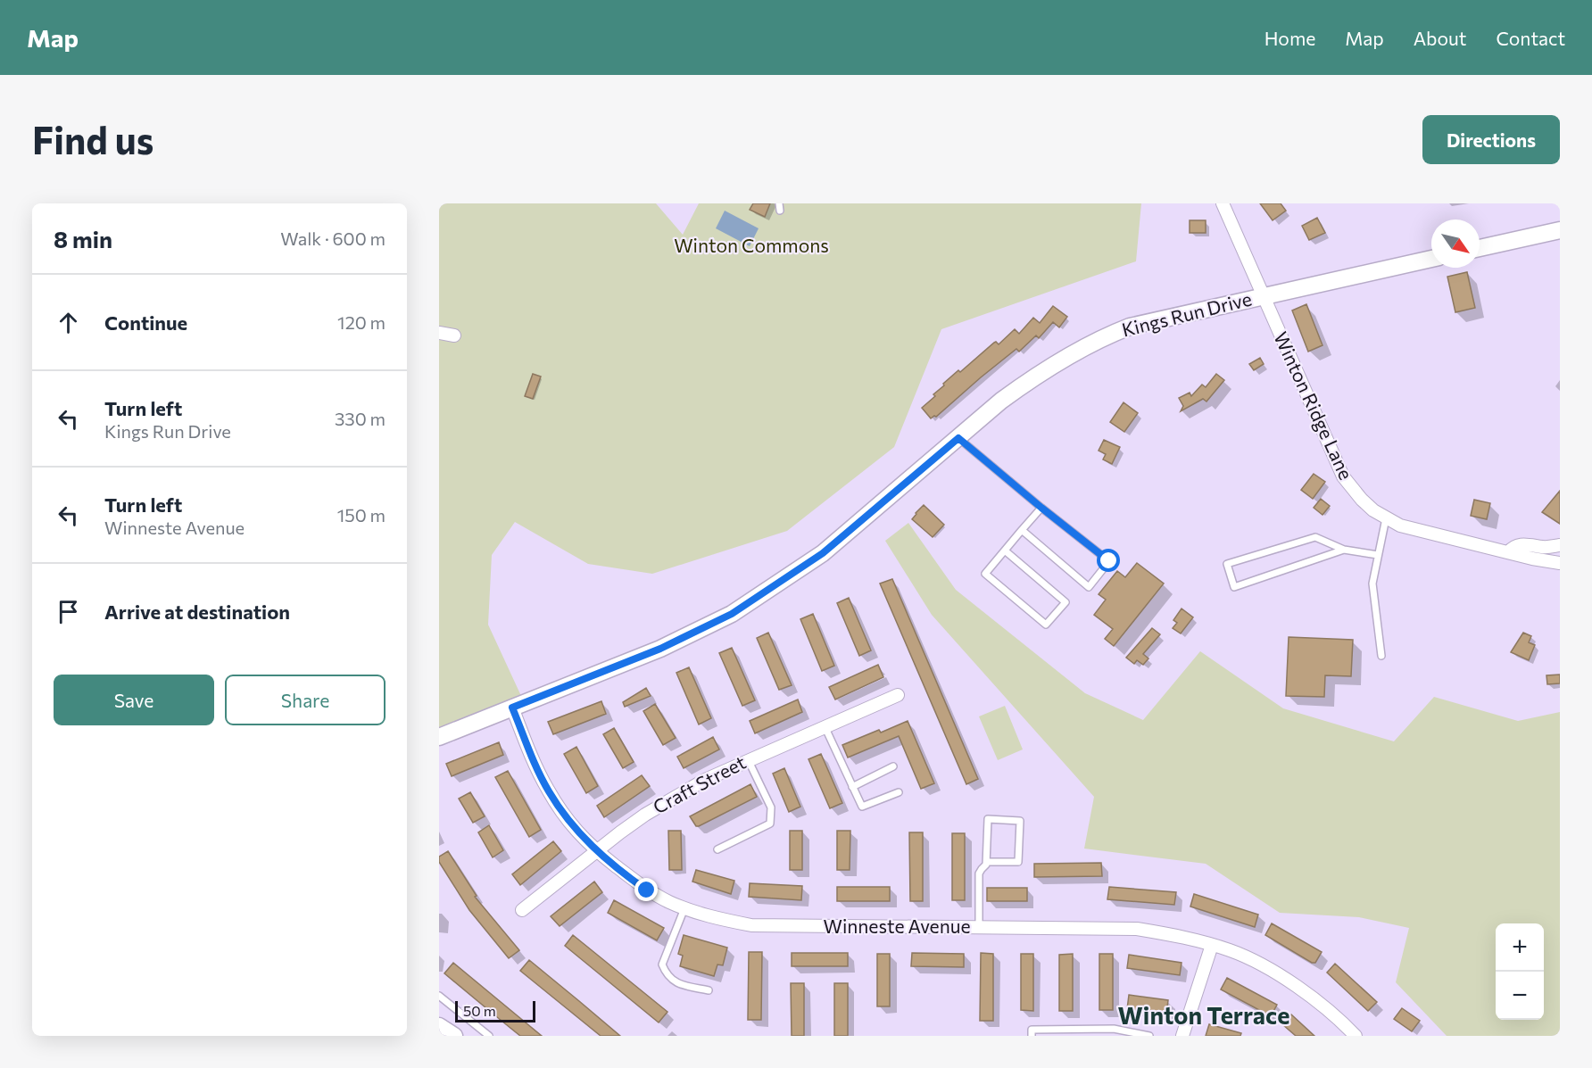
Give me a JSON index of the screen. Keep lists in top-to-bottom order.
{
  "streets": {
    "street": [
      "Kings Run Drive",
      "Winton Ridge Lane",
      "Craft Street",
      "Winneste Avenue"
    ]
  },
  "crossings": [
    ["Kings Run Drive", "Winton Ridge Lane"],
    ["Kings Run Drive", "Winneste Avenue"],
    ["Craft Street", "Winneste Avenue"]
  ],
  "districts": ["Winton Terrace"],
  "parks": ["Winton Commons"],
  "scale_bar": "50 m",
  "north": "bottom right",
  "page": {
    "header": "Map",
    "nav": [
      "Home",
      "Map",
      "About",
      "Contact"
    ],
    "buttons": [
      "Directions",
      ["Save", "Share"]
    ],
    "title": "Find us",
    "heading": ["8 min", "Walk · 600 m"],
    "list": [
      ["Continue", "120 m"],
      ["Turn left", "Kings Run Drive", "330 m"],
      ["Turn left", "Winneste Avenue", "150 m"],
      "Arrive at destination"
    ],
    "map_buttons": ["+", "−"],
    "scale": "50 m"
  }
}
